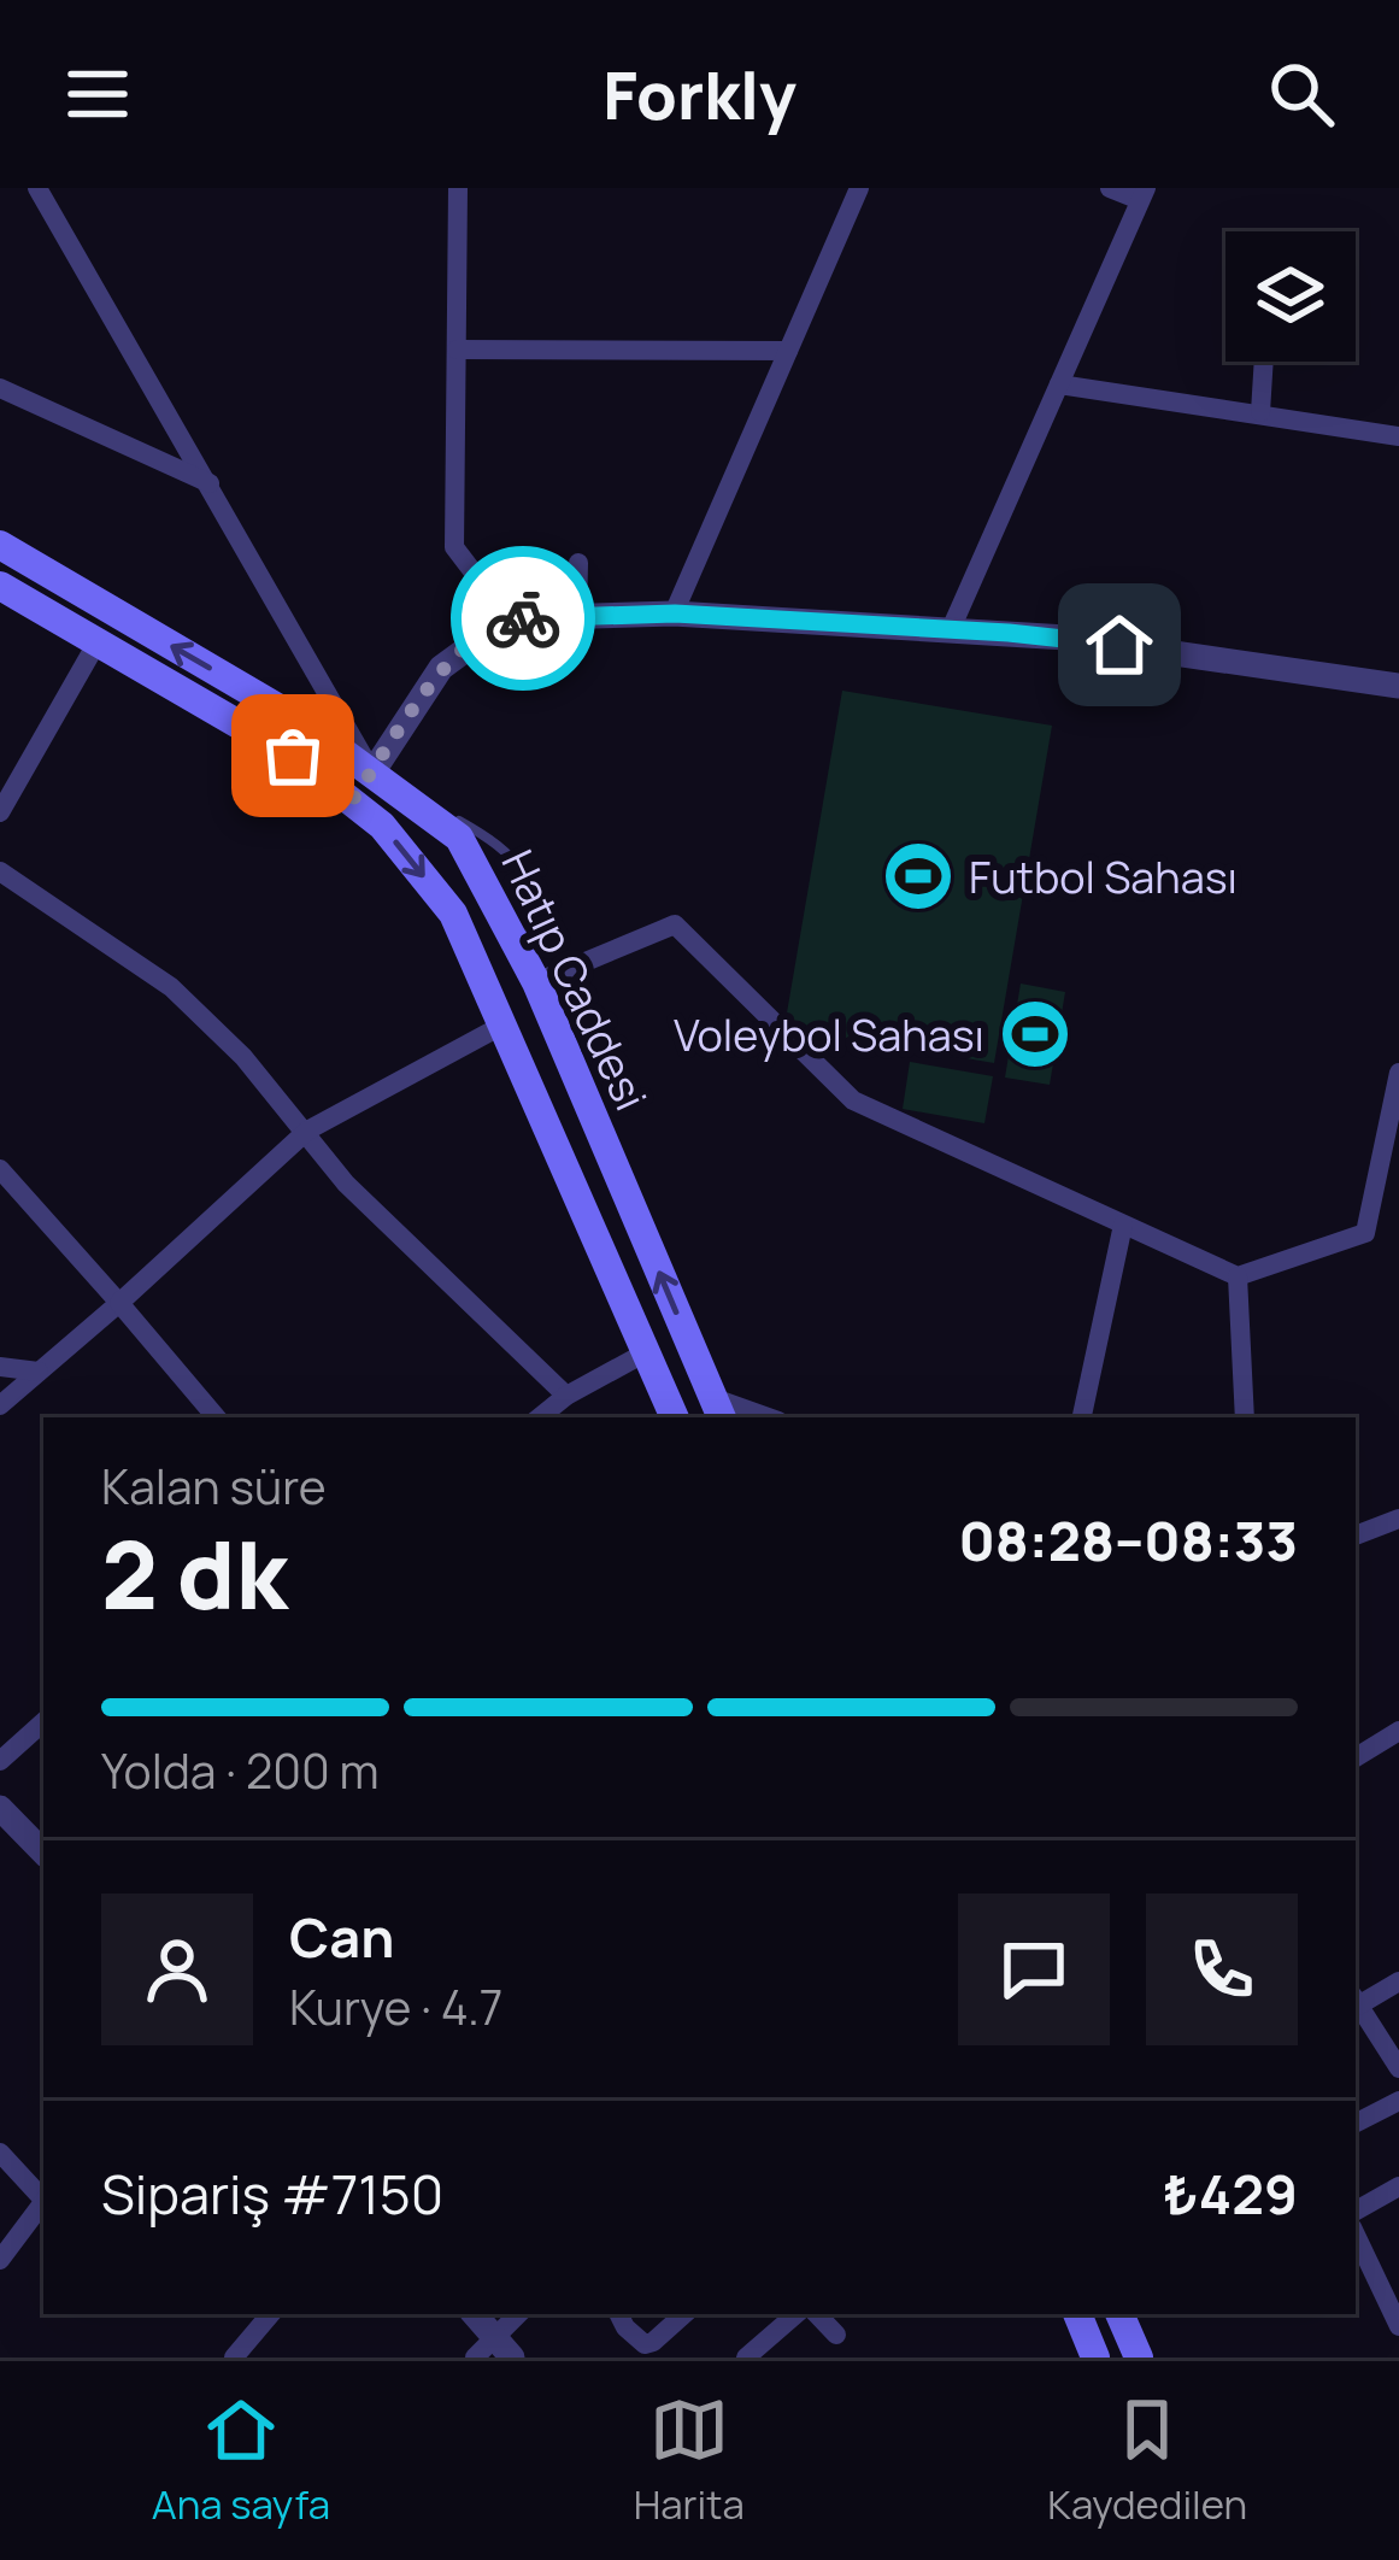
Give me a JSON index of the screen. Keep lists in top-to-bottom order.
{
  "streets": {
    "main road": ["Hatıp Caddesi"]
  },
  "places": {
    "sports": ["Futbol Sahası", "Voleybol Sahası"]
  },
  "page": {
    "header": "Forkly",
    "heading": ["2 dk", "Kalan süre", "08:28–08:33"],
    "panel": [
      "Can",
      "Kurye · 4.7",
      "Sipariş #7150",
      "₺429"
    ],
    "bar": "Yolda · 200 m",
    "tabs": ["Ana sayfa", "Harita", "Kaydedilen"]
  }
}
